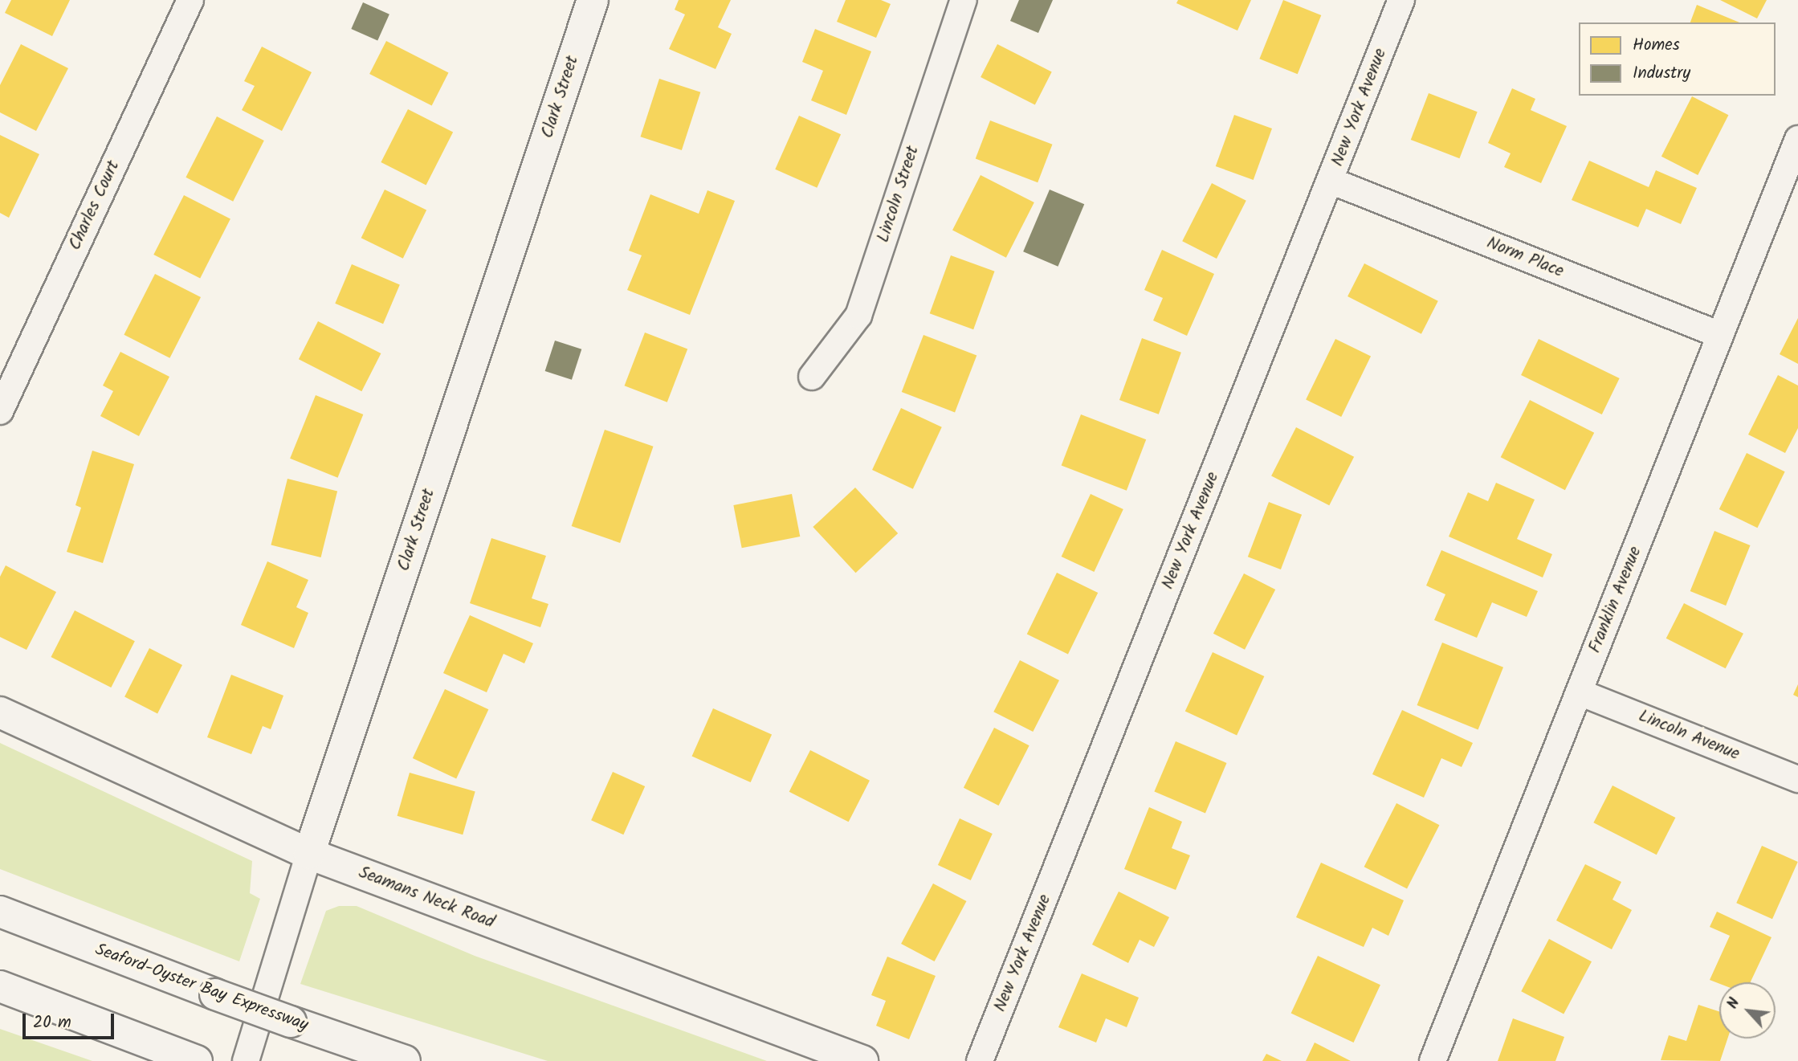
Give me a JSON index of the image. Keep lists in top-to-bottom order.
{
  "streets": {
    "main road": ["Clark Street", "Seamans Neck Road", "Seaford-Oyster Bay Expressway"],
    "street": [
      "New York Avenue",
      "Lincoln Street",
      "Charles Court",
      "Norm Place",
      "Franklin Avenue",
      "Lincoln Avenue"
    ]
  },
  "crossings": [
    ["Clark Street", "Seamans Neck Road"],
    ["New York Avenue", "Norm Place"],
    ["Norm Place", "Franklin Avenue"],
    ["Franklin Avenue", "Lincoln Avenue"]
  ],
  "legend": ["Homes", "Industry"],
  "scale_bar": "20 m",
  "north": "top left"
}
